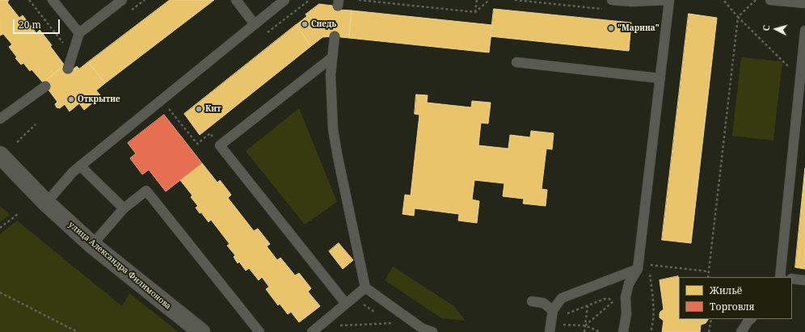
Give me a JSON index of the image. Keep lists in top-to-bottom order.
{
  "streets": {
    "main road": ["улица Александра Филимонова"]
  },
  "places": [
    "Снедь",
    "\"Марина\"",
    "Открытие",
    "Кит"
  ],
  "legend": ["Жильё", "Торговля"],
  "scale_bar": "20 m",
  "north": "left"
}
